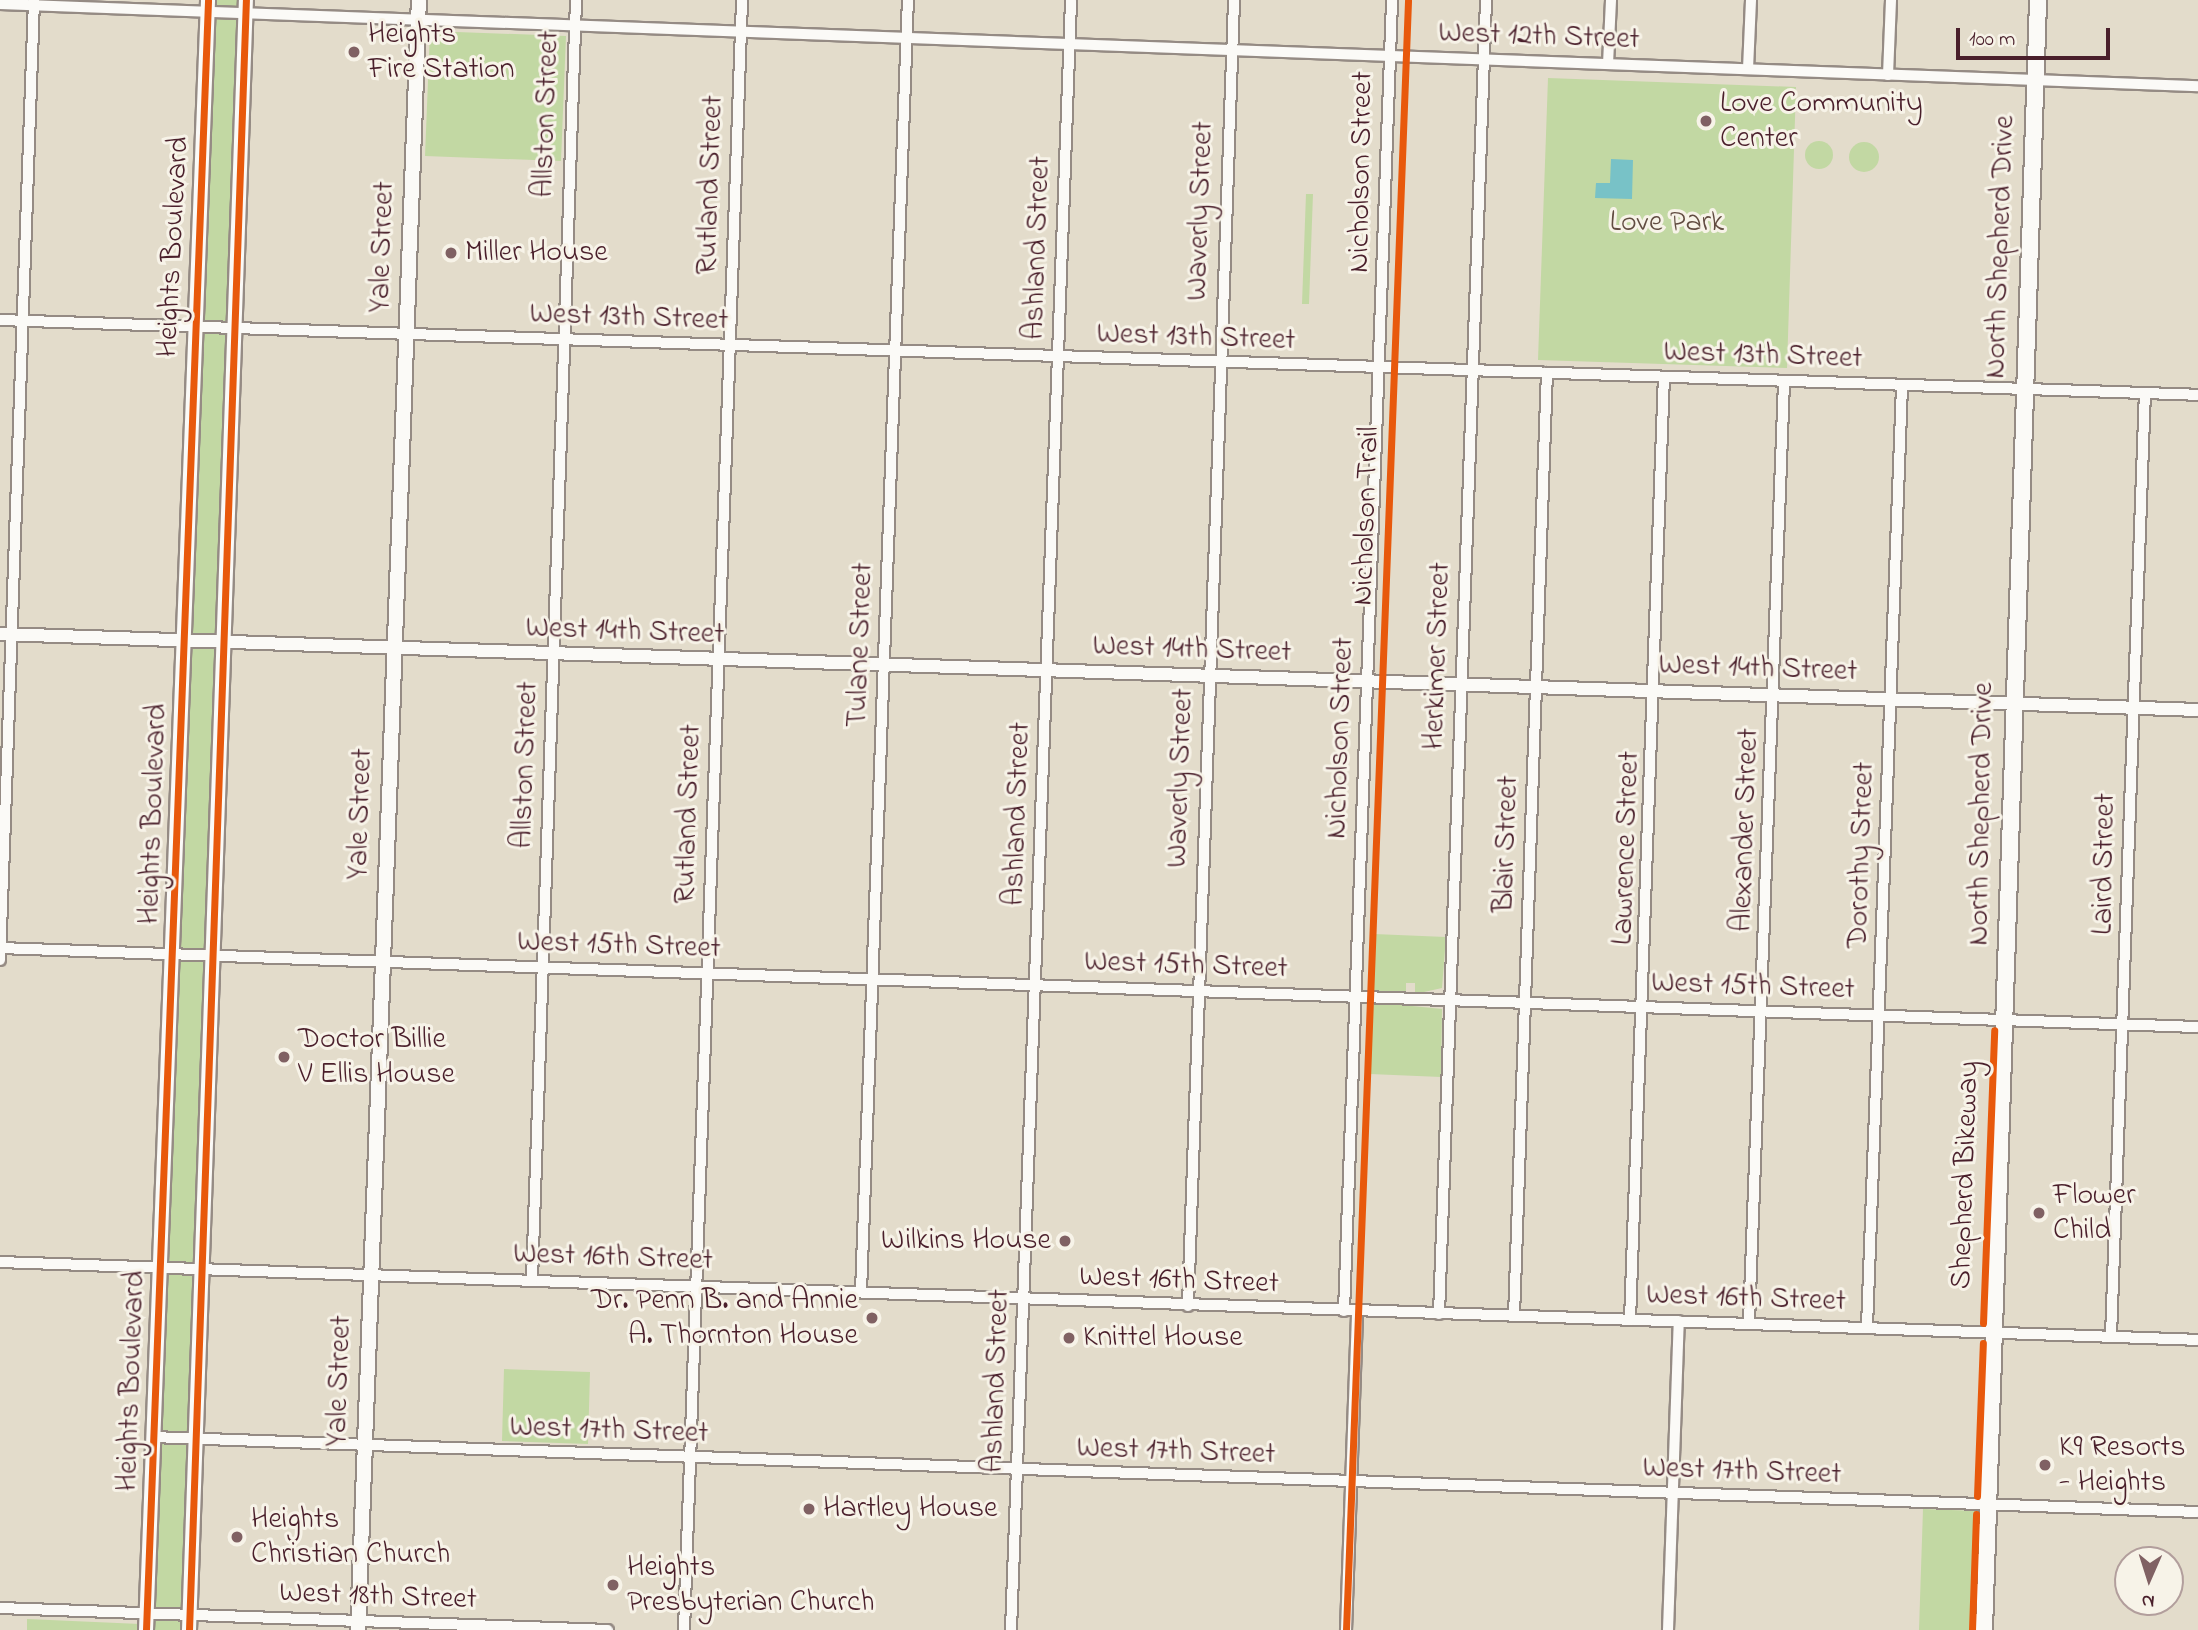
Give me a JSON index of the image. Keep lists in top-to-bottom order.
{
  "streets": {
    "main road": ["Heights Boulevard", "Yale Street", "North Shepherd Drive"],
    "street": [
      "West 12th Street",
      "Allston Street",
      "Nicholson Street",
      "Rutland Street",
      "Waverly Street",
      "Ashland Street",
      "West 13th Street",
      "West 14th Street",
      "Tulane Street",
      "Herkimer Street",
      "Alexander Street",
      "Blair Street",
      "Lawrence Street",
      "Dorothy Street",
      "Laird Street",
      "West 15th Street",
      "West 16th Street",
      "West 17th Street",
      "West 18th Street"
    ],
    "cycle path": ["Nicholson Trail", "Shepherd Bikeway"]
  },
  "crossings": [
    ["West 12th Street", "Allston Street"],
    ["West 12th Street", "Nicholson Street"],
    ["West 12th Street", "Rutland Street"],
    ["West 12th Street", "Waverly Street"],
    ["West 12th Street", "Heights Boulevard"],
    ["West 12th Street", "Yale Street"],
    ["West 12th Street", "North Shepherd Drive"],
    ["West 12th Street", "Ashland Street"],
    ["West 12th Street", "Tulane Street"],
    ["West 12th Street", "Herkimer Street"],
    ["Allston Street", "West 13th Street"],
    ["Allston Street", "West 14th Street"],
    ["Allston Street", "West 15th Street"],
    ["Allston Street", "West 16th Street"],
    ["Nicholson Street", "West 13th Street"],
    ["Nicholson Street", "West 14th Street"],
    ["Nicholson Street", "West 15th Street"],
    ["Nicholson Street", "West 16th Street"],
    ["Rutland Street", "West 13th Street"],
    ["Rutland Street", "West 14th Street"],
    ["Rutland Street", "West 15th Street"],
    ["Rutland Street", "West 16th Street"],
    ["Rutland Street", "West 17th Street"],
    ["Waverly Street", "West 13th Street"],
    ["Waverly Street", "West 14th Street"],
    ["Waverly Street", "West 15th Street"],
    ["Waverly Street", "West 16th Street"],
    ["Heights Boulevard", "West 13th Street"],
    ["Heights Boulevard", "West 14th Street"],
    ["Heights Boulevard", "West 15th Street"],
    ["Heights Boulevard", "West 16th Street"],
    ["Heights Boulevard", "West 17th Street"],
    ["Heights Boulevard", "West 18th Street"],
    ["Yale Street", "West 13th Street"],
    ["Yale Street", "West 14th Street"],
    ["Yale Street", "West 15th Street"],
    ["Yale Street", "West 16th Street"],
    ["Yale Street", "West 17th Street"],
    ["Yale Street", "West 18th Street"],
    ["North Shepherd Drive", "West 13th Street"],
    ["North Shepherd Drive", "West 14th Street"],
    ["North Shepherd Drive", "West 15th Street"],
    ["North Shepherd Drive", "West 16th Street"],
    ["North Shepherd Drive", "West 17th Street"],
    ["Ashland Street", "West 13th Street"],
    ["Ashland Street", "West 14th Street"],
    ["Ashland Street", "West 15th Street"],
    ["Ashland Street", "West 16th Street"],
    ["Ashland Street", "West 17th Street"],
    ["West 13th Street", "Tulane Street"],
    ["West 13th Street", "Herkimer Street"],
    ["West 13th Street", "Alexander Street"],
    ["West 13th Street", "Blair Street"],
    ["West 13th Street", "Lawrence Street"],
    ["West 13th Street", "Dorothy Street"],
    ["West 13th Street", "Laird Street"],
    ["West 14th Street", "Tulane Street"],
    ["West 14th Street", "Herkimer Street"],
    ["West 14th Street", "Alexander Street"],
    ["West 14th Street", "Blair Street"],
    ["West 14th Street", "Lawrence Street"],
    ["West 14th Street", "Dorothy Street"],
    ["West 14th Street", "Laird Street"],
    ["Tulane Street", "West 15th Street"],
    ["Tulane Street", "West 16th Street"],
    ["Herkimer Street", "West 15th Street"],
    ["Herkimer Street", "West 16th Street"],
    ["Alexander Street", "West 15th Street"],
    ["Alexander Street", "West 16th Street"],
    ["Blair Street", "West 15th Street"],
    ["Blair Street", "West 16th Street"],
    ["Lawrence Street", "West 15th Street"],
    ["Lawrence Street", "West 16th Street"],
    ["Dorothy Street", "West 15th Street"],
    ["Dorothy Street", "West 16th Street"],
    ["Laird Street", "West 15th Street"],
    ["Laird Street", "West 16th Street"]
  ],
  "parks": ["Love Park"],
  "places": [
    "Heights Fire Station",
    "Love Community Center",
    "Miller House",
    "Doctor Billie V Ellis House",
    "Flower Child",
    "Wilkins House",
    "Dr. Penn B. and Annie A. Thornton House",
    "Knittel House",
    "K9 Resorts - Heights",
    "Hartley House",
    "Heights Christian Church",
    "Heights Presbyterian Church"
  ],
  "scale_bar": "100 m",
  "north": "bottom"
}
